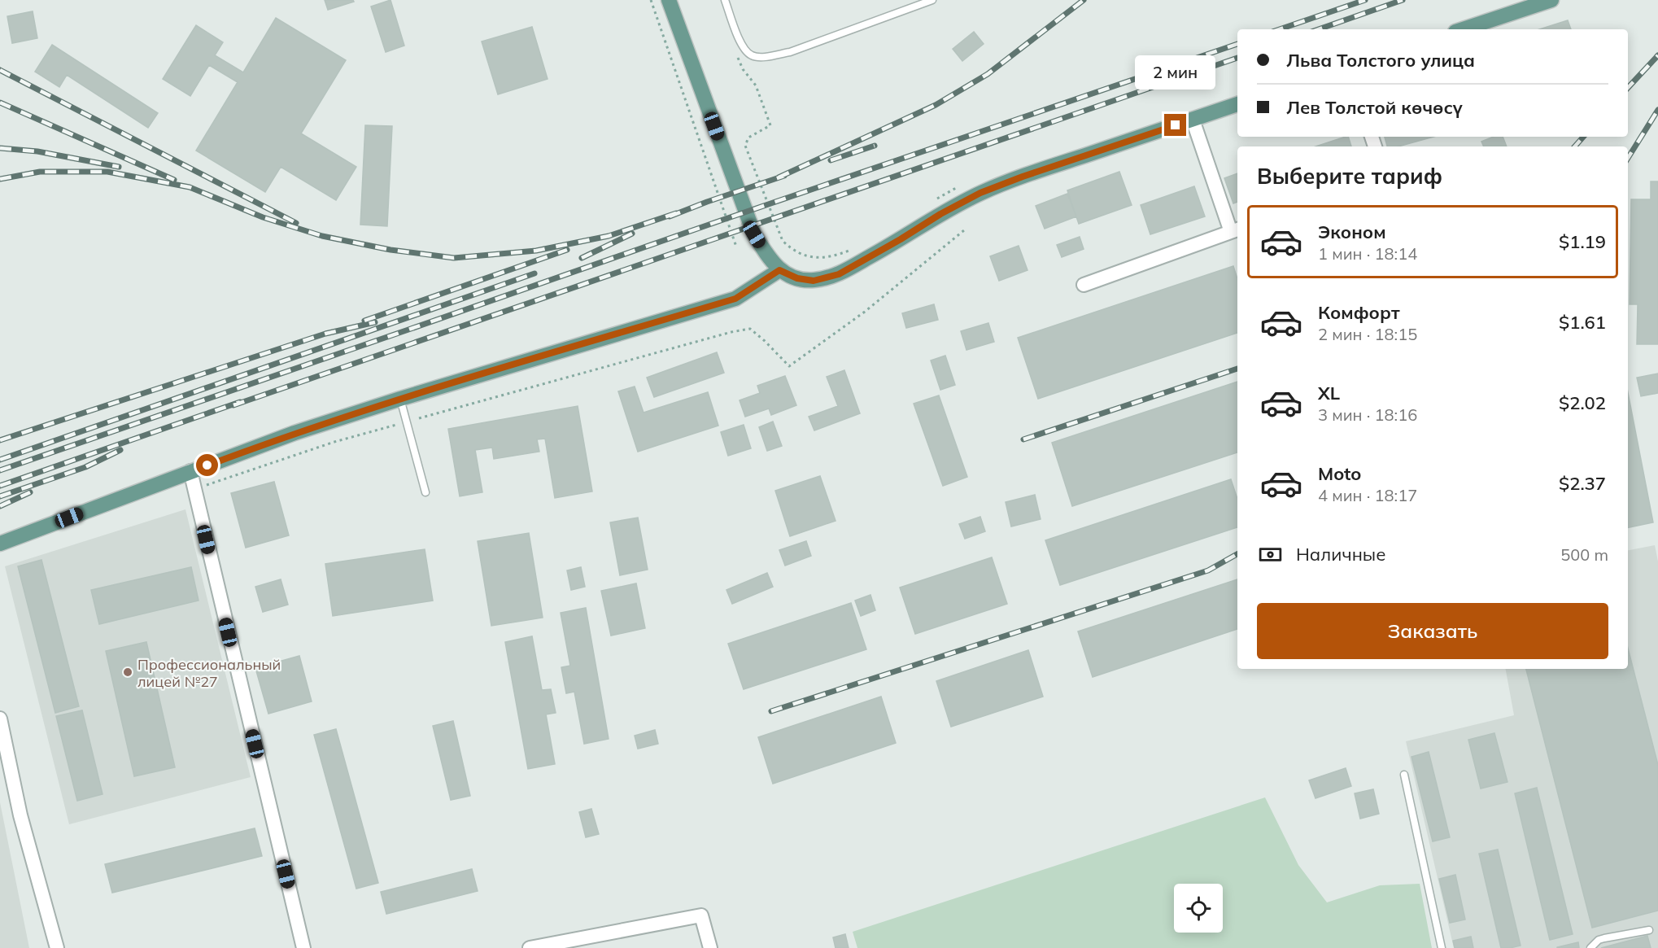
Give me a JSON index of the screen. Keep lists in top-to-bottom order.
{
  "places": ["Профессиональный лицей №27"],
  "page": {
    "banner": ["Льва Толстого улица", "Лев Толстой көчөсү"],
    "bubble": "2 мин",
    "heading": "Выберите тариф",
    "list": [
      {
        "name": "Эконом",
        "note": "1 мин · 18:14",
        "value": "$1.19"
      },
      {
        "name": "Комфорт",
        "note": "2 мин · 18:15",
        "value": "$1.61"
      },
      {
        "name": "XL",
        "note": "3 мин · 18:16",
        "value": "$2.02"
      },
      {
        "name": "Moto",
        "note": "4 мин · 18:17",
        "value": "$2.37"
      }
    ],
    "pay": ["Наличные", "500 m"],
    "buttons": "Заказать"
  }
}
